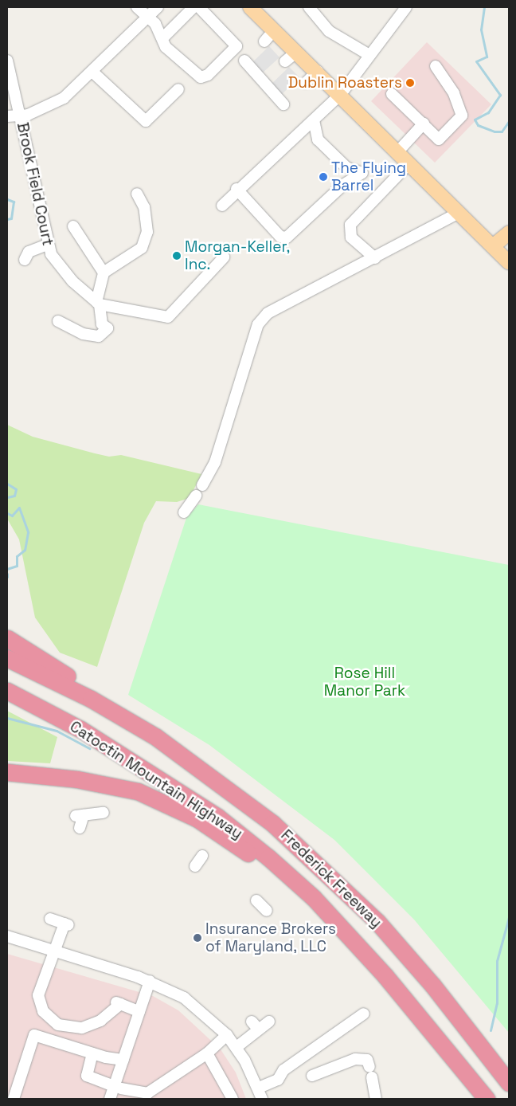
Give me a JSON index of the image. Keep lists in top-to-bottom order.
{
  "streets": {
    "highway": ["Catoctin Mountain Highway", "Frederick Freeway"],
    "street": ["Brook Field Court"]
  },
  "crossings": [
    ["Catoctin Mountain Highway", "Frederick Freeway"]
  ],
  "parks": ["Rose Hill Manor Park"],
  "places": [
    "Dublin Roasters",
    "The Flying Barrel",
    "Morgan-Keller, Inc.",
    "Insurance Brokers of Maryland, LLC"
  ]
}
